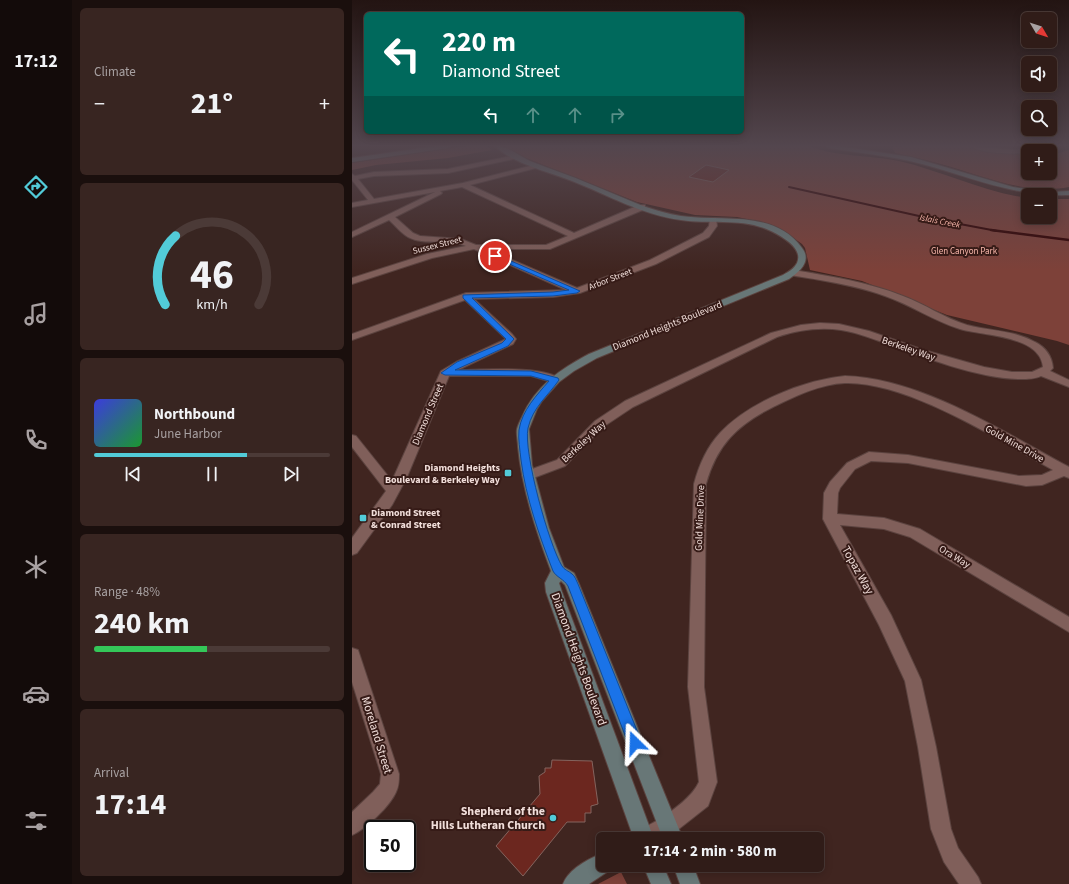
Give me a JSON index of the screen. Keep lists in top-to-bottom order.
{
  "streets": {
    "main road": ["Diamond Heights Boulevard"],
    "street": [
      "Sussex Street",
      "Arbor Street",
      "Berkeley Way",
      "Diamond Street",
      "Gold Mine Drive",
      "Ora Way",
      "Topaz Way",
      "Moreland Street"
    ]
  },
  "crossings": [
    ["Diamond Heights Boulevard", "Berkeley Way"],
    ["Diamond Heights Boulevard", "Diamond Street"],
    ["Diamond Heights Boulevard", "Gold Mine Drive"],
    ["Ora Way", "Topaz Way"]
  ],
  "water": ["Islais Creek"],
  "parks": ["Glen Canyon Park"],
  "places": {
    "transit": ["Diamond Heights Boulevard & Berkeley Way", "Diamond Street & Conrad Street"],
    "other": ["Shepherd of the Hills Lutheran Church"]
  },
  "north": "bottom right",
  "page": {
    "tabs": "17:12",
    "tile": [
      "Climate",
      ["Range · 48%", "240 km"],
      ["Arrival", "17:14"]
    ],
    "map_buttons": ["+", "−"],
    "turn": ["220 m", "Diamond Street"],
    "heat": ["−", "21°", "+"],
    "song": ["Northbound", "June Harbor"],
    "limit": "50",
    "trip": "17:14 · 2 min · 580 m",
    "gauge": ["46", "km/h"]
  }
}
